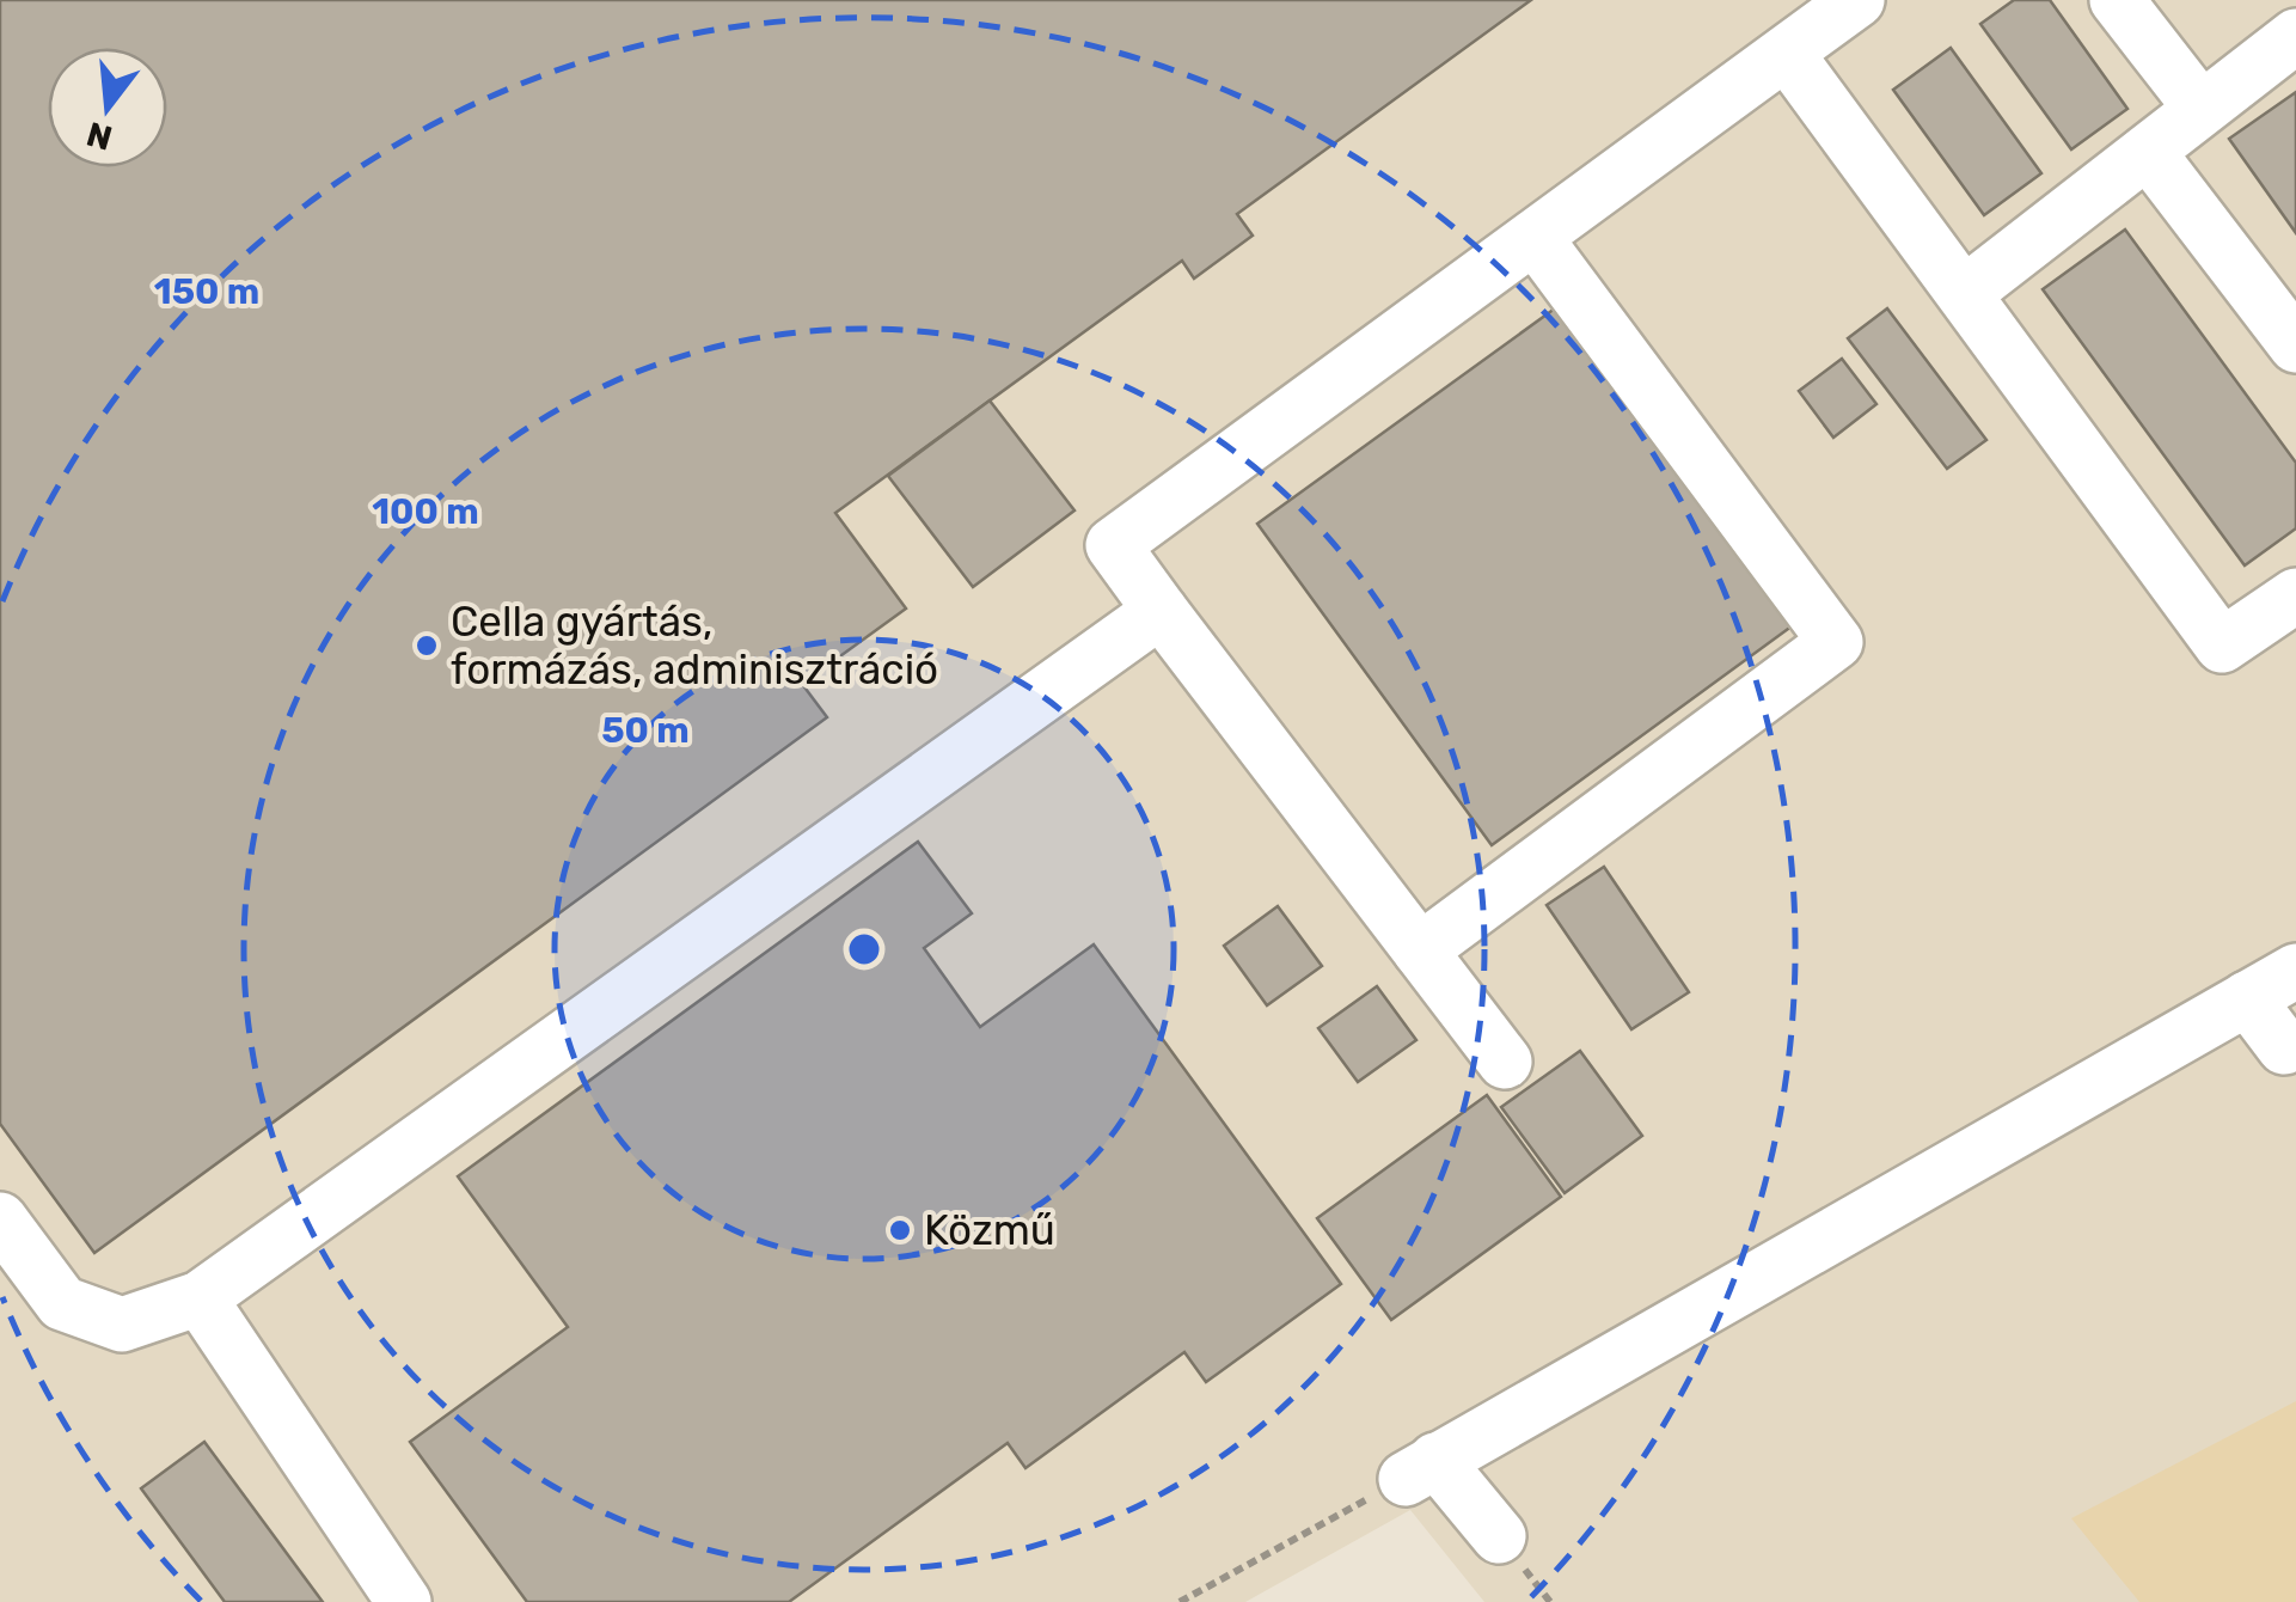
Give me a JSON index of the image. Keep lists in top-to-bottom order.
{
  "places": ["Cella gyártás, formázás, adminisztráció", "Közmű"],
  "north": "bottom",
  "rings": ["150 m", "100 m", "50 m"]
}
